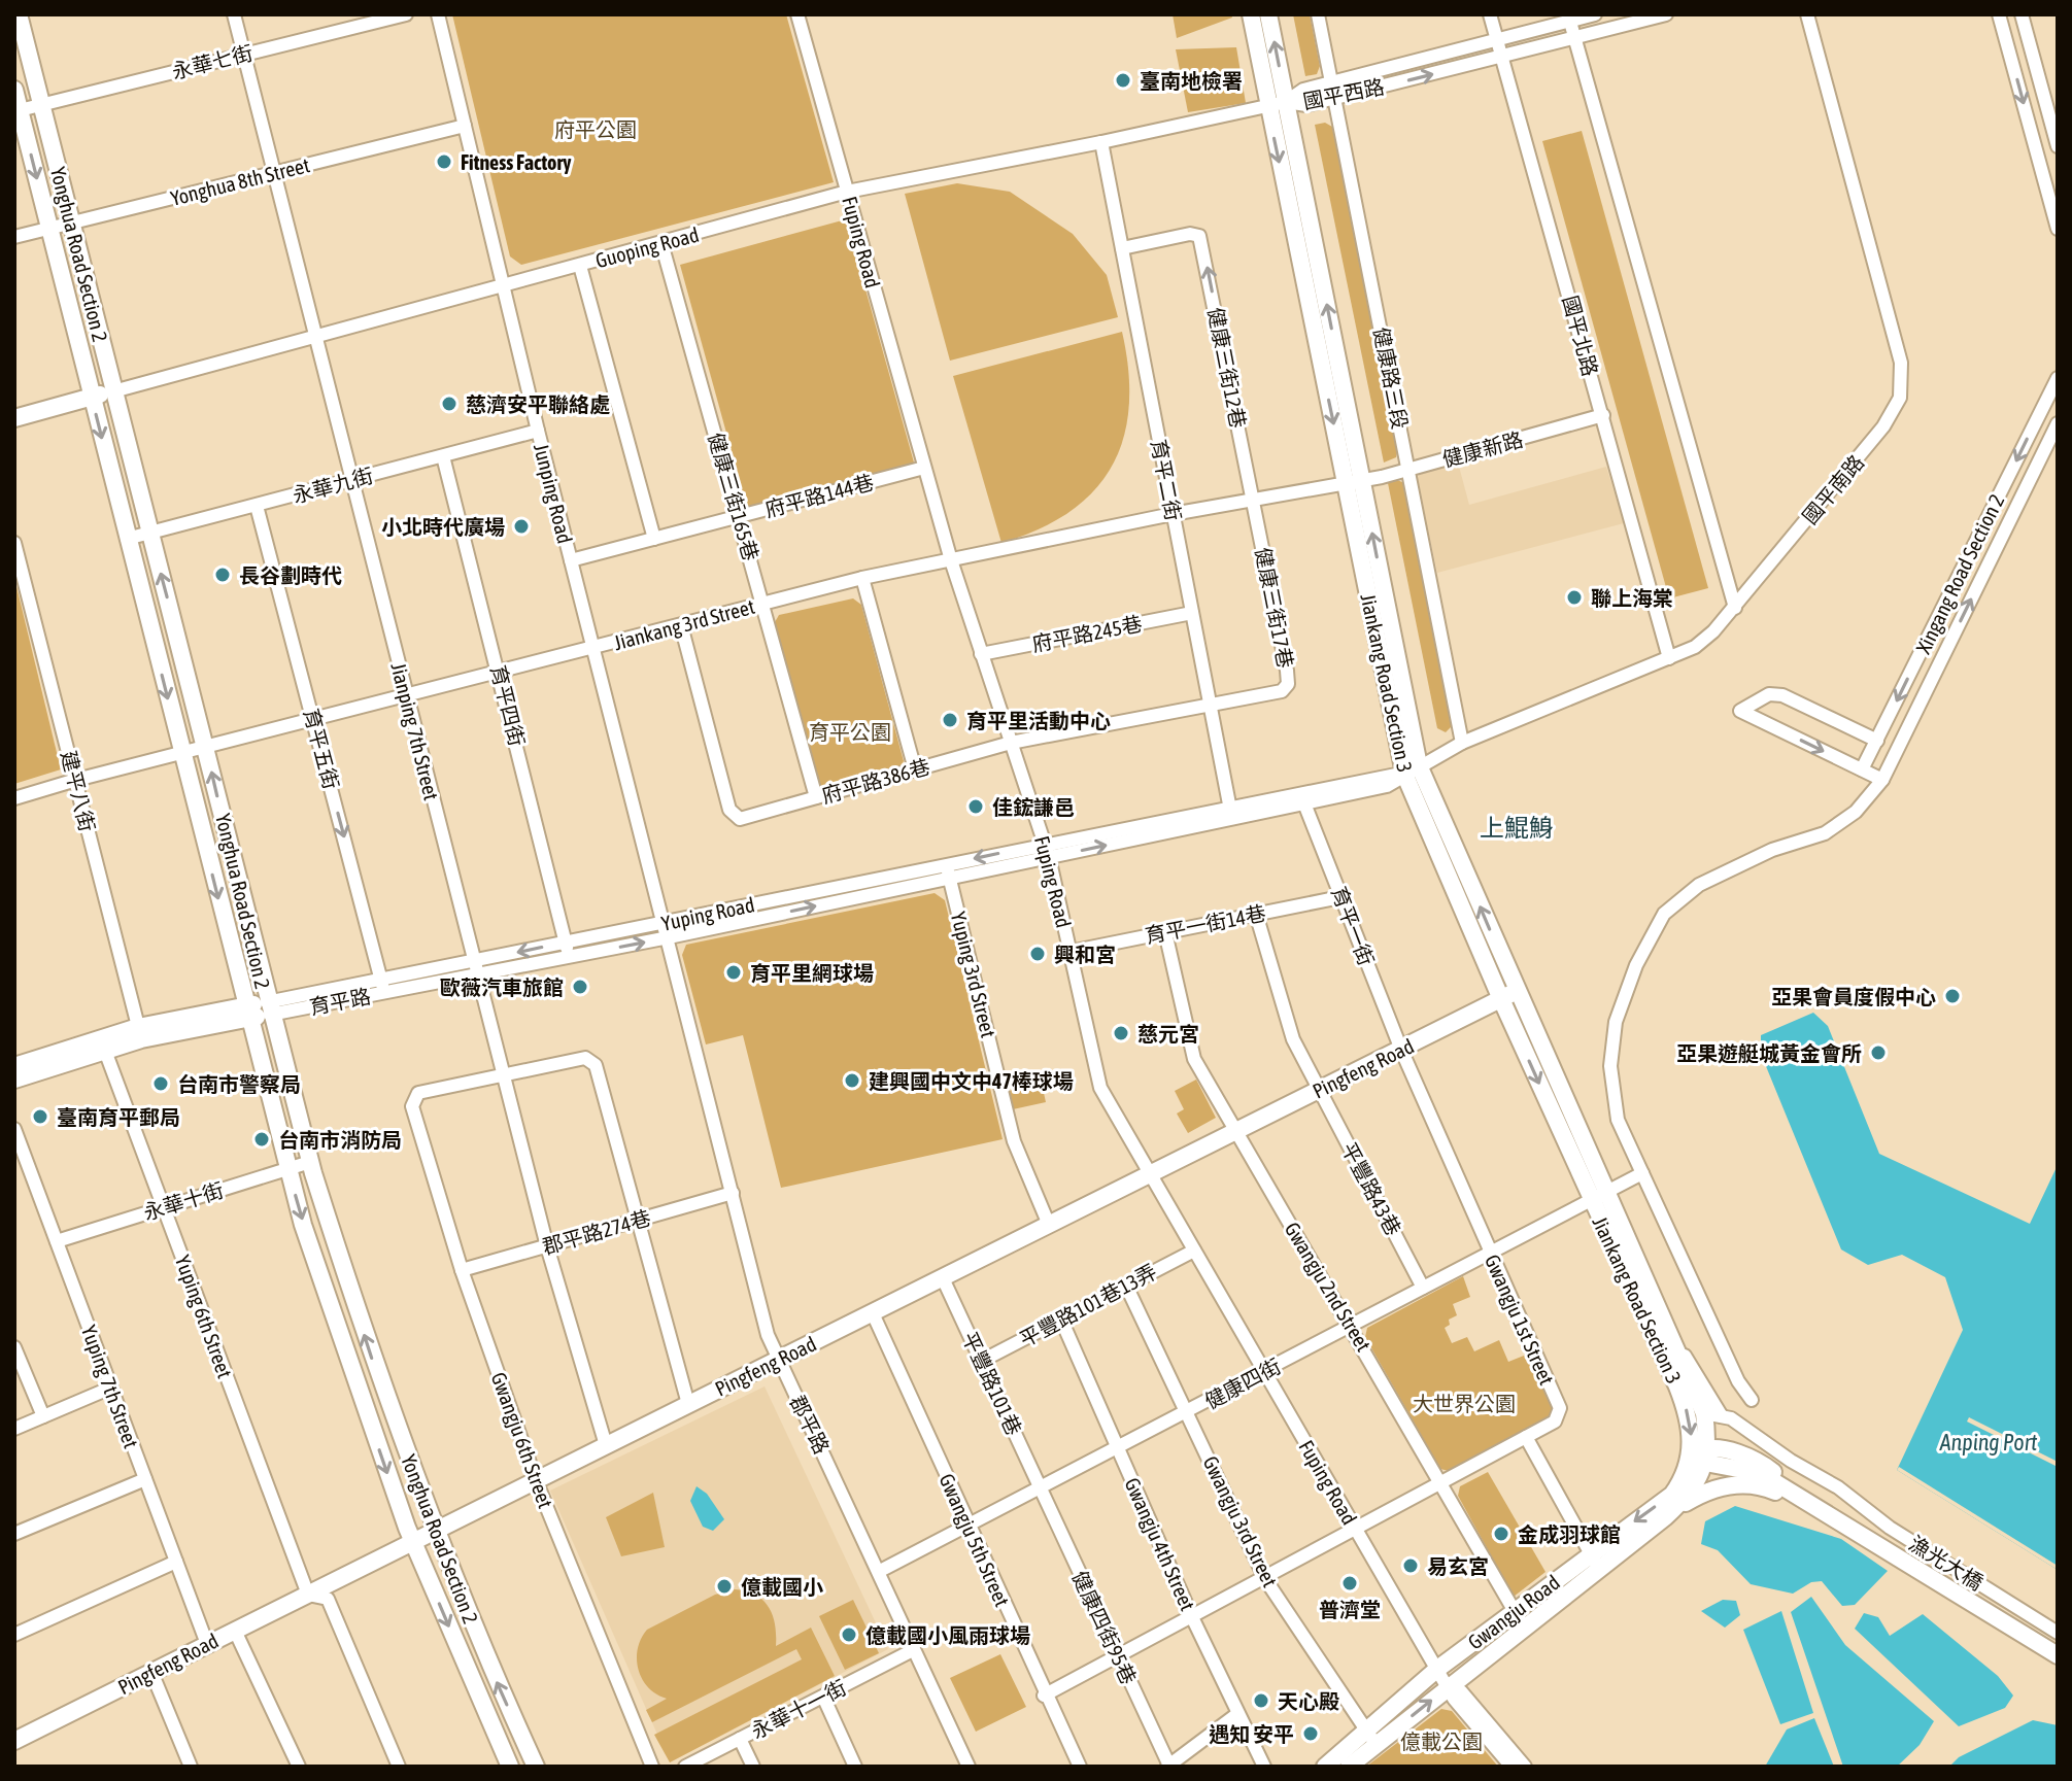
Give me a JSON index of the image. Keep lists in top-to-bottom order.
{
  "streets": {
    "street": [
      "永華七街",
      "國平西路",
      "Yonghua 8th Street",
      "Fuping Road",
      "Guoping Road",
      "Yonghua Road Section 2",
      "國平北路",
      "健康三街12巷",
      "健康路三段",
      "健康新路",
      "育平二街",
      "永華九街",
      "國平南路",
      "Junping Road",
      "府平路144巷",
      "健康三街165巷",
      "Xingang Road Section 2",
      "健康三街17巷",
      "Jiankang 3rd Street",
      "府平路245巷",
      "Jiankang Road Section 3",
      "育平四街",
      "Jianping 7th Street",
      "育平五街",
      "府平路386巷",
      "建平八街",
      "Yuping Road",
      "育平一街14巷",
      "育平一街",
      "Yuping 3rd Street",
      "育平路",
      "Pingfeng Road",
      "平豐路43巷",
      "永華十街",
      "郡平路274巷",
      "Gwangju 2nd Street",
      "平豐路101巷13弄",
      "Yuping 6th Street",
      "Gwangju 1st Street",
      "平豐路101巷",
      "健康四街",
      "Yuping 7th Street",
      "郡平路",
      "Gwangju 6th Street",
      "Gwangju 3rd Street",
      "Gwangju 5th Street",
      "Gwangju 4th Street",
      "漁光大橋",
      "Gwangju Road",
      "健康四街95巷",
      "永華十一街"
    ]
  },
  "crossings": [
    ["永華七街", "Yonghua Road Section 2"],
    ["永華七街", "Jianping 7th Street"],
    ["國平西路", "Guoping Road"],
    ["國平西路", "國平北路"],
    ["國平西路", "健康路三段"],
    ["國平西路", "Jiankang Road Section 3"],
    ["Yonghua 8th Street", "Yonghua Road Section 2"],
    ["Yonghua 8th Street", "Junping Road"],
    ["Yonghua 8th Street", "Jianping 7th Street"],
    ["Fuping Road", "Guoping Road"],
    ["Fuping Road", "府平路144巷"],
    ["Fuping Road", "Jiankang 3rd Street"],
    ["Fuping Road", "府平路245巷"],
    ["Fuping Road", "府平路386巷"],
    ["Fuping Road", "Yuping Road"],
    ["Fuping Road", "育平一街14巷"],
    ["Fuping Road", "Pingfeng Road"],
    ["Fuping Road", "平豐路101巷13弄"],
    ["Fuping Road", "Gwangju 1st Street"],
    ["Fuping Road", "健康四街"],
    ["Fuping Road", "Gwangju Road"],
    ["Guoping Road", "Yonghua Road Section 2"],
    ["Guoping Road", "育平二街"],
    ["Guoping Road", "Junping Road"],
    ["Guoping Road", "健康三街165巷"],
    ["Guoping Road", "Jiankang Road Section 3"],
    ["Guoping Road", "Jianping 7th Street"],
    ["Yonghua Road Section 2", "永華九街"],
    ["Yonghua Road Section 2", "Jiankang 3rd Street"],
    ["Yonghua Road Section 2", "育平路"],
    ["Yonghua Road Section 2", "Pingfeng Road"],
    ["Yonghua Road Section 2", "永華十街"],
    ["國平北路", "健康新路"],
    ["國平北路", "國平南路"],
    ["健康三街12巷", "育平二街"],
    ["健康三街12巷", "健康三街17巷"],
    ["健康三街12巷", "Jiankang 3rd Street"],
    ["健康路三段", "健康新路"],
    ["健康路三段", "國平南路"],
    ["健康新路", "Jiankang 3rd Street"],
    ["健康新路", "Jiankang Road Section 3"],
    ["育平二街", "健康三街17巷"],
    ["育平二街", "Jiankang 3rd Street"],
    ["育平二街", "府平路245巷"],
    ["育平二街", "府平路386巷"],
    ["育平二街", "Yuping Road"],
    ["永華九街", "Junping Road"],
    ["永華九街", "育平四街"],
    ["永華九街", "Jianping 7th Street"],
    ["永華九街", "育平五街"],
    ["國平南路", "Jiankang Road Section 3"],
    ["國平南路", "Yuping Road"],
    ["Junping Road", "府平路144巷"],
    ["Junping Road", "Jiankang 3rd Street"],
    ["Junping Road", "Yuping Road"],
    ["Junping Road", "郡平路"],
    ["府平路144巷", "健康三街165巷"],
    ["健康三街165巷", "Jiankang 3rd Street"],
    ["健康三街165巷", "府平路386巷"],
    ["Xingang Road Section 2", "健康四街"],
    ["健康三街17巷", "Jiankang 3rd Street"],
    ["健康三街17巷", "府平路386巷"],
    ["Jiankang 3rd Street", "Jiankang Road Section 3"],
    ["Jiankang 3rd Street", "育平四街"],
    ["Jiankang 3rd Street", "Jianping 7th Street"],
    ["Jiankang 3rd Street", "育平五街"],
    ["Jiankang 3rd Street", "府平路386巷"],
    ["Jiankang 3rd Street", "建平八街"],
    ["Jiankang Road Section 3", "Yuping Road"],
    ["Jiankang Road Section 3", "Pingfeng Road"],
    ["Jiankang Road Section 3", "健康四街"],
    ["Jiankang Road Section 3", "漁光大橋"],
    ["Jiankang Road Section 3", "Gwangju Road"],
    ["育平四街", "Yuping Road"],
    ["Jianping 7th Street", "Yuping Road"],
    ["Jianping 7th Street", "Pingfeng Road"],
    ["Jianping 7th Street", "郡平路274巷"],
    ["Jianping 7th Street", "Gwangju 6th Street"],
    ["育平五街", "Yuping Road"],
    ["育平五街", "育平路"],
    ["建平八街", "育平路"],
    ["Yuping Road", "育平一街"],
    ["Yuping Road", "Yuping 3rd Street"],
    ["Yuping Road", "育平路"],
    ["Yuping Road", "郡平路"],
    ["育平一街14巷", "育平一街"],
    ["育平一街14巷", "平豐路43巷"],
    ["育平一街14巷", "Gwangju 2nd Street"],
    ["育平一街", "Pingfeng Road"],
    ["育平一街", "Gwangju 1st Street"],
    ["Yuping 3rd Street", "Pingfeng Road"],
    ["育平路", "Yuping 6th Street"],
    ["Pingfeng Road", "平豐路43巷"],
    ["Pingfeng Road", "Gwangju 2nd Street"],
    ["Pingfeng Road", "Yuping 6th Street"],
    ["Pingfeng Road", "Gwangju 1st Street"],
    ["Pingfeng Road", "平豐路101巷"],
    ["Pingfeng Road", "Yuping 7th Street"],
    ["Pingfeng Road", "郡平路"],
    ["Pingfeng Road", "Gwangju 6th Street"],
    ["Pingfeng Road", "Gwangju 5th Street"],
    ["平豐路43巷", "健康四街"],
    ["永華十街", "Yuping 6th Street"],
    ["永華十街", "Yuping 7th Street"],
    ["郡平路274巷", "郡平路"],
    ["郡平路274巷", "Gwangju 6th Street"],
    ["Gwangju 2nd Street", "Gwangju 1st Street"],
    ["Gwangju 2nd Street", "健康四街"],
    ["Gwangju 2nd Street", "Gwangju Road"],
    ["平豐路101巷13弄", "平豐路101巷"],
    ["平豐路101巷13弄", "Gwangju 3rd Street"],
    ["平豐路101巷13弄", "Gwangju 4th Street"],
    ["Gwangju 1st Street", "健康四街"],
    ["Gwangju 1st Street", "Gwangju 3rd Street"],
    ["Gwangju 1st Street", "Gwangju 5th Street"],
    ["Gwangju 1st Street", "Gwangju 4th Street"],
    ["Gwangju 1st Street", "健康四街95巷"],
    ["平豐路101巷", "健康四街"],
    ["平豐路101巷", "健康四街95巷"],
    ["健康四街", "郡平路"],
    ["健康四街", "Gwangju 3rd Street"],
    ["健康四街", "Gwangju 5th Street"],
    ["健康四街", "Gwangju 4th Street"],
    ["健康四街", "健康四街95巷"],
    ["郡平路", "永華十一街"],
    ["Gwangju 3rd Street", "Gwangju Road"]
  ],
  "one_way": ["健康三街12巷", "育平五街"],
  "districts": ["上鯤鯓"],
  "water": ["Anping Port"],
  "parks": [
    "府平公園",
    "育平公園",
    "大世界公園",
    "億載公園"
  ],
  "places": [
    "臺南地檢署",
    "Fitness Factory",
    "慈濟安平聯絡處",
    "小北時代廣場",
    "長谷劃時代",
    "聯上海棠",
    "育平里活動中心",
    "佳鋐謙邑",
    "興和宮",
    "育平里網球場",
    "歐薇汽車旅館",
    "亞果會員度假中心",
    "慈元宮",
    "亞果遊艇城黃金會所",
    "建興國中文中47棒球場",
    "台南市警察局",
    "臺南育平郵局",
    "台南市消防局",
    "金成羽球館",
    "易玄宮",
    "普濟堂",
    "億載國小",
    "億載國小風雨球場",
    "天心殿",
    "遇知 安平"
  ]
}
